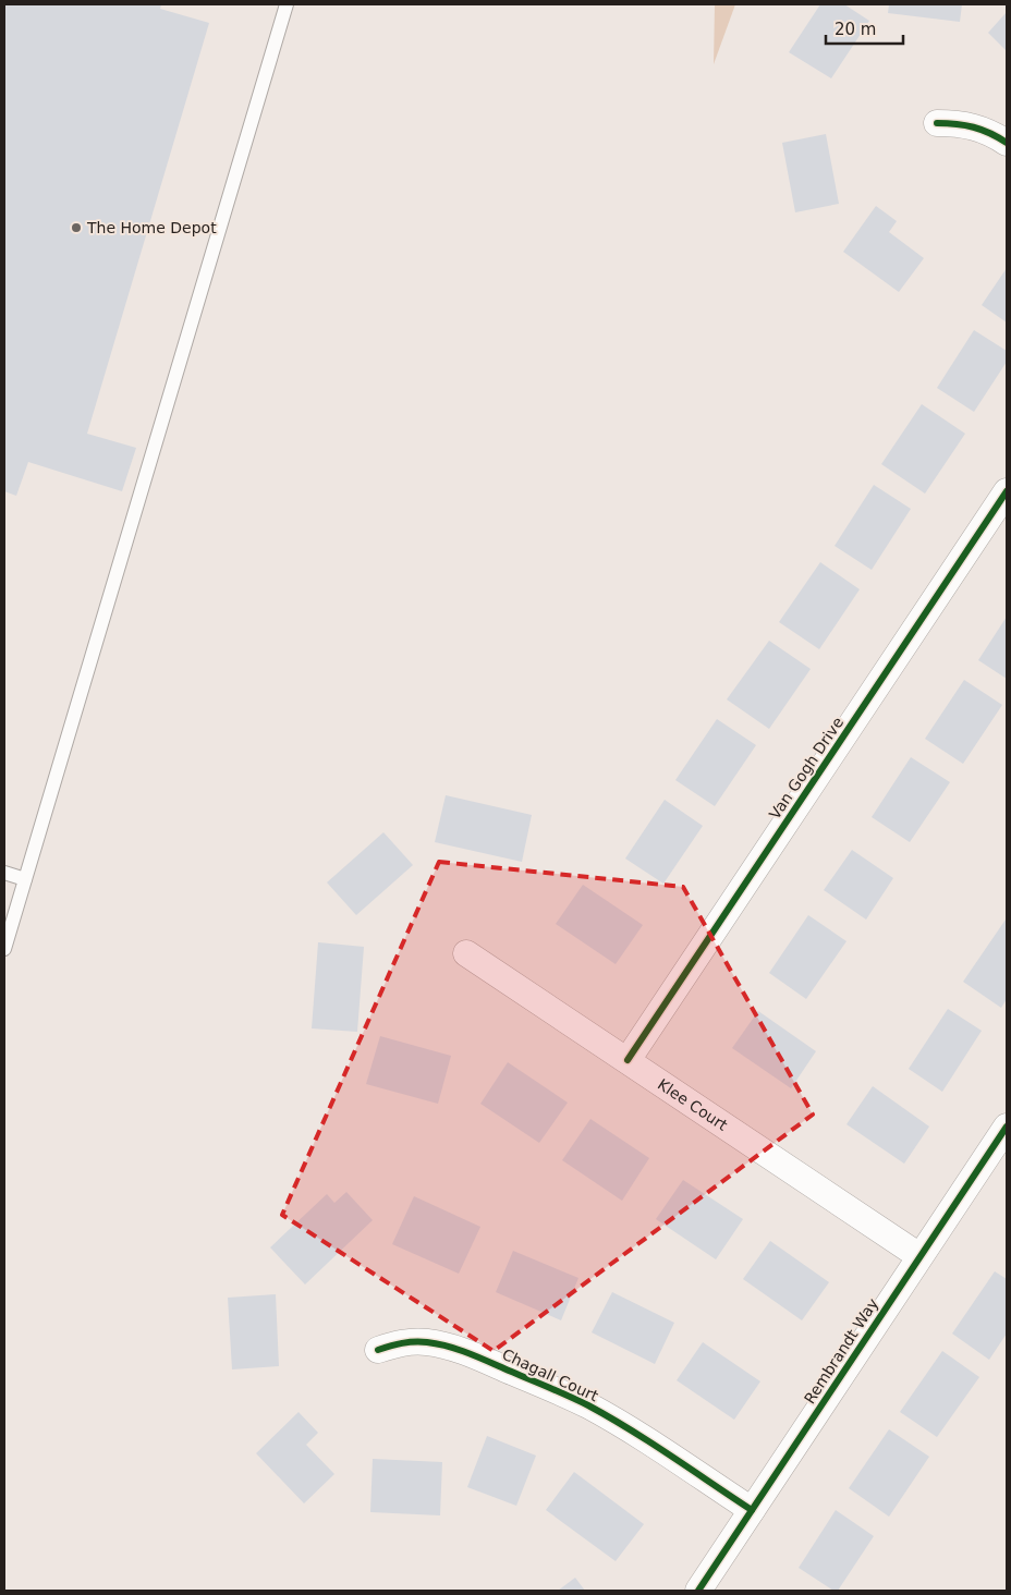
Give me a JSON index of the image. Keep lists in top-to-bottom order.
{
  "streets": {
    "street": [
      "Van Gogh Drive",
      "Klee Court",
      "Rembrandt Way",
      "Chagall Court"
    ]
  },
  "crossings": [
    ["Van Gogh Drive", "Klee Court"],
    ["Klee Court", "Rembrandt Way"],
    ["Rembrandt Way", "Chagall Court"]
  ],
  "places": ["The Home Depot"],
  "scale_bar": "20 m"
}
